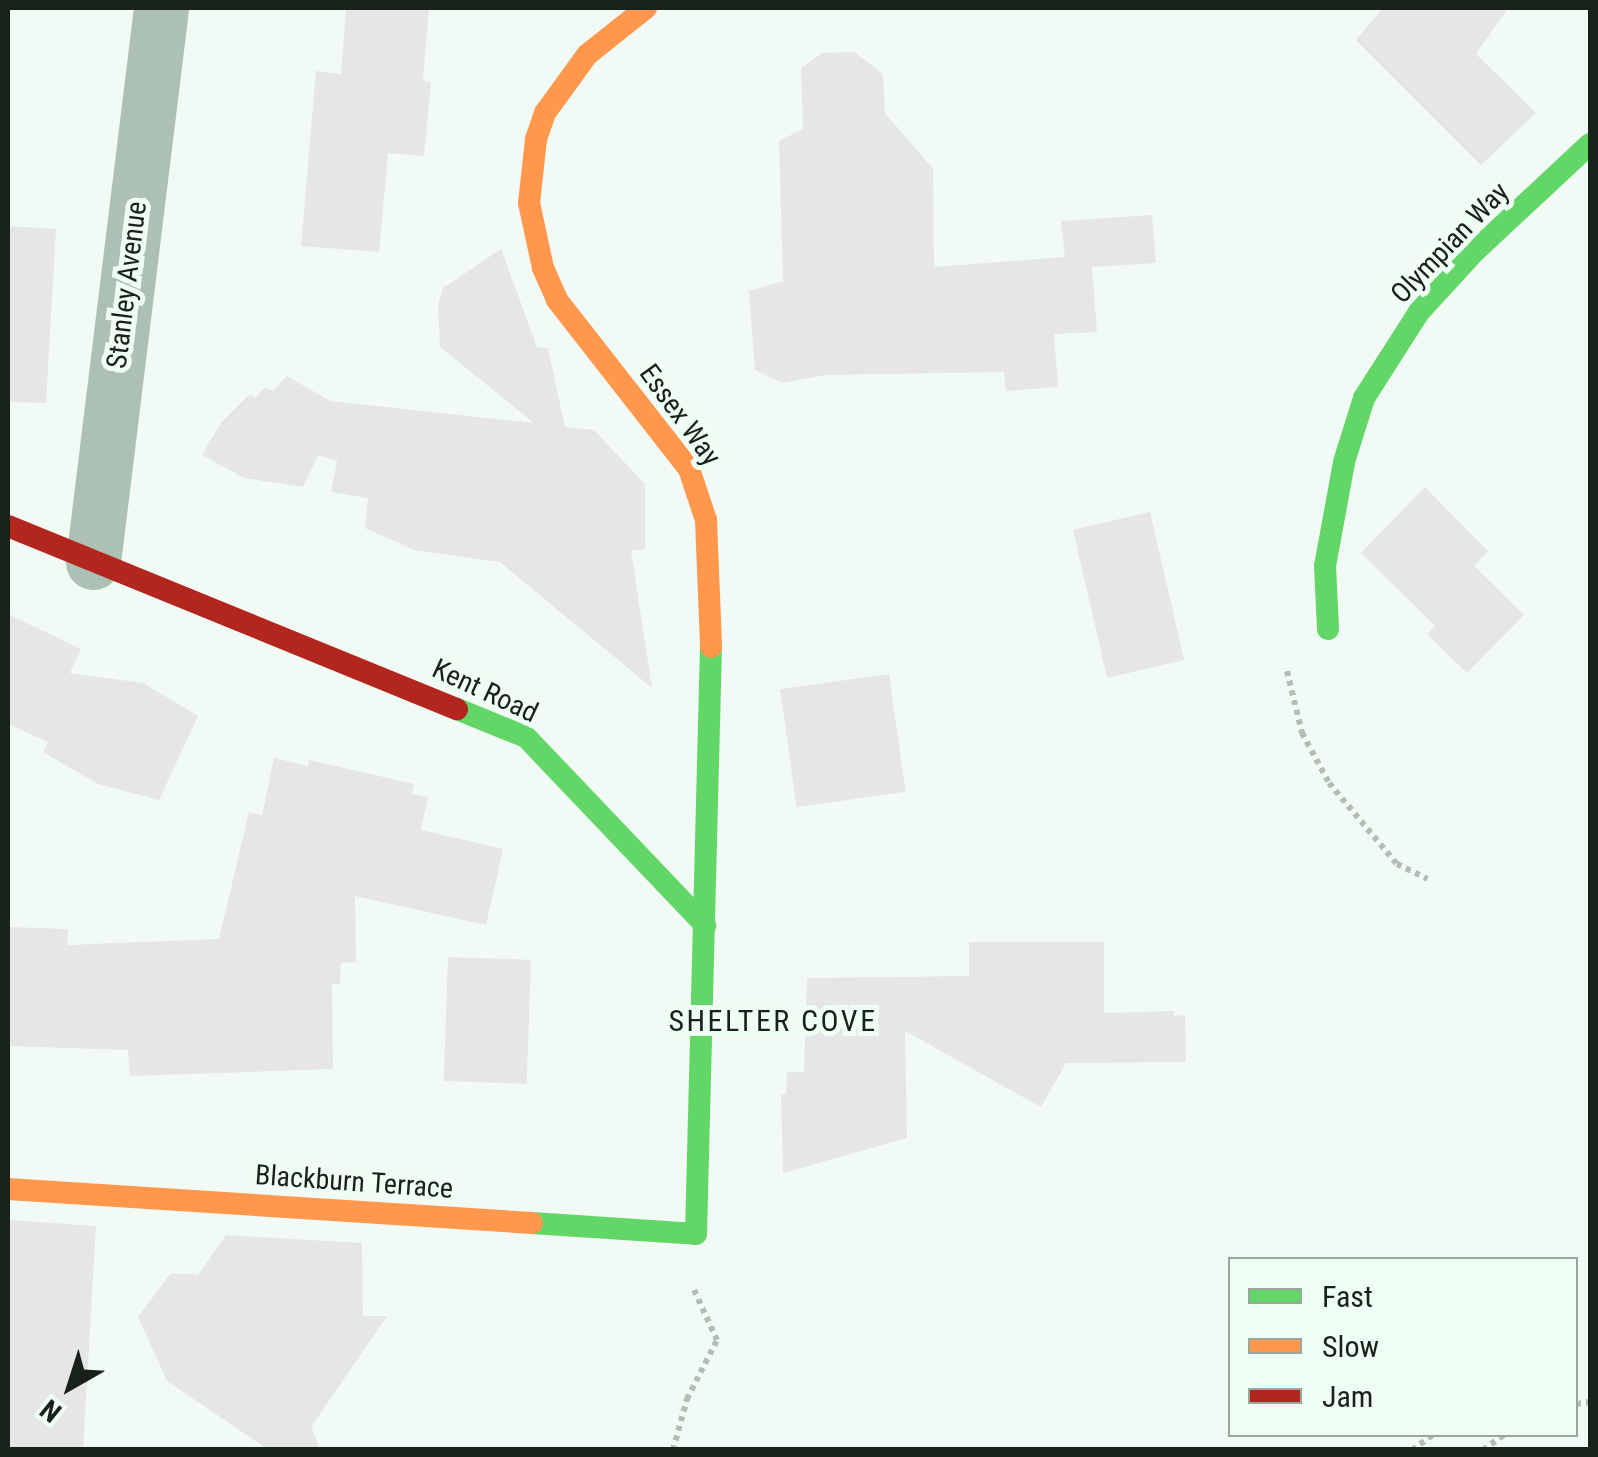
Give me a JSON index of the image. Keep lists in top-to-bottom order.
{
  "streets": {
    "street": [
      "Olympian Way",
      "Stanley Avenue",
      "Essex Way",
      "Kent Road",
      "Blackburn Terrace"
    ]
  },
  "crossings": [
    ["Stanley Avenue", "Kent Road"],
    ["Essex Way", "Kent Road"]
  ],
  "districts": ["SHELTER COVE"],
  "legend": ["Fast", "Slow", "Jam"],
  "north": "bottom left"
}
